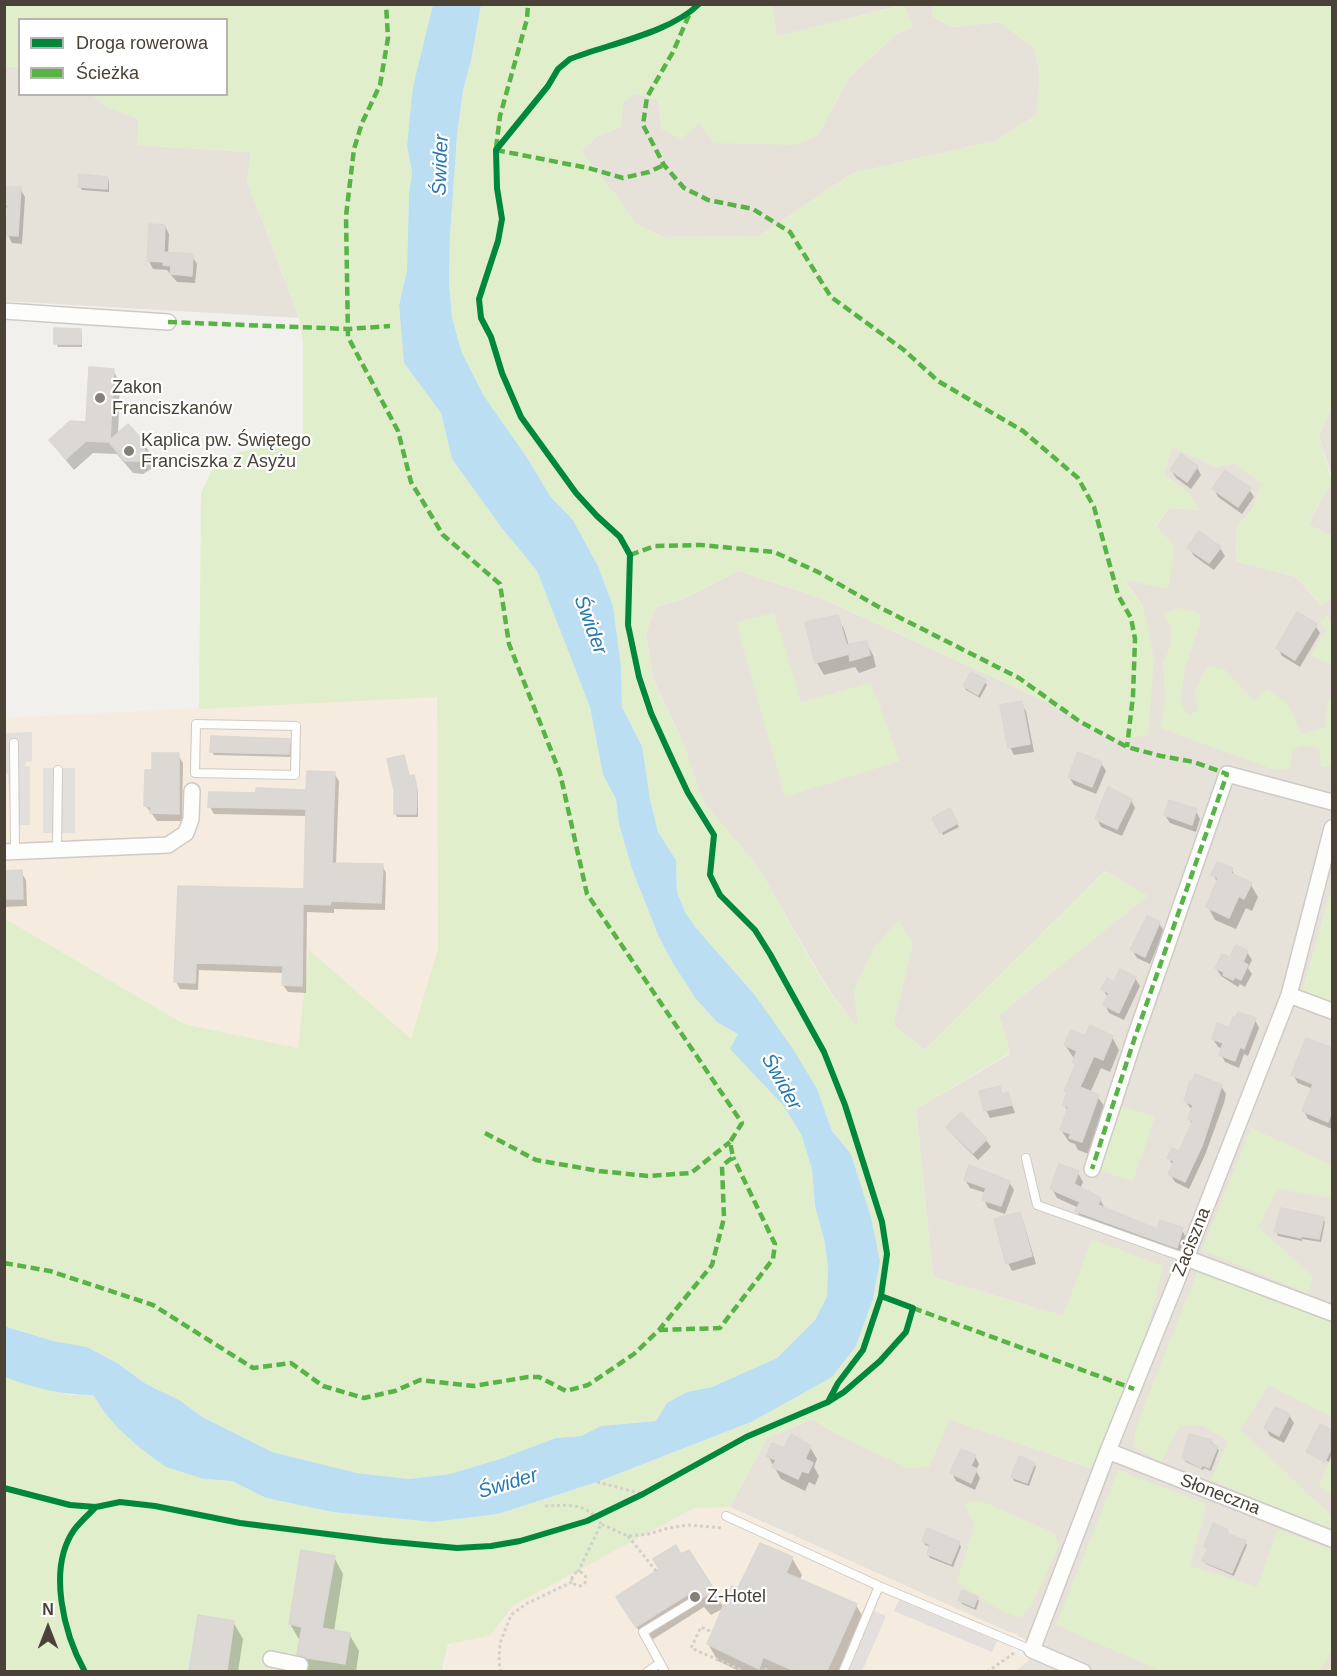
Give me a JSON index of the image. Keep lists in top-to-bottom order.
{
  "streets": {
    "street": ["Zaciszna", "Słoneczna"]
  },
  "crossings": [
    ["Zaciszna", "Słoneczna"]
  ],
  "water": ["Świder"],
  "places": ["Zakon Franciszkanów", "Kaplica pw. Świętego Franciszka z Asyżu", "Z-Hotel"],
  "legend": ["Droga rowerowa", "Ścieżka"],
  "north": "top"
}
